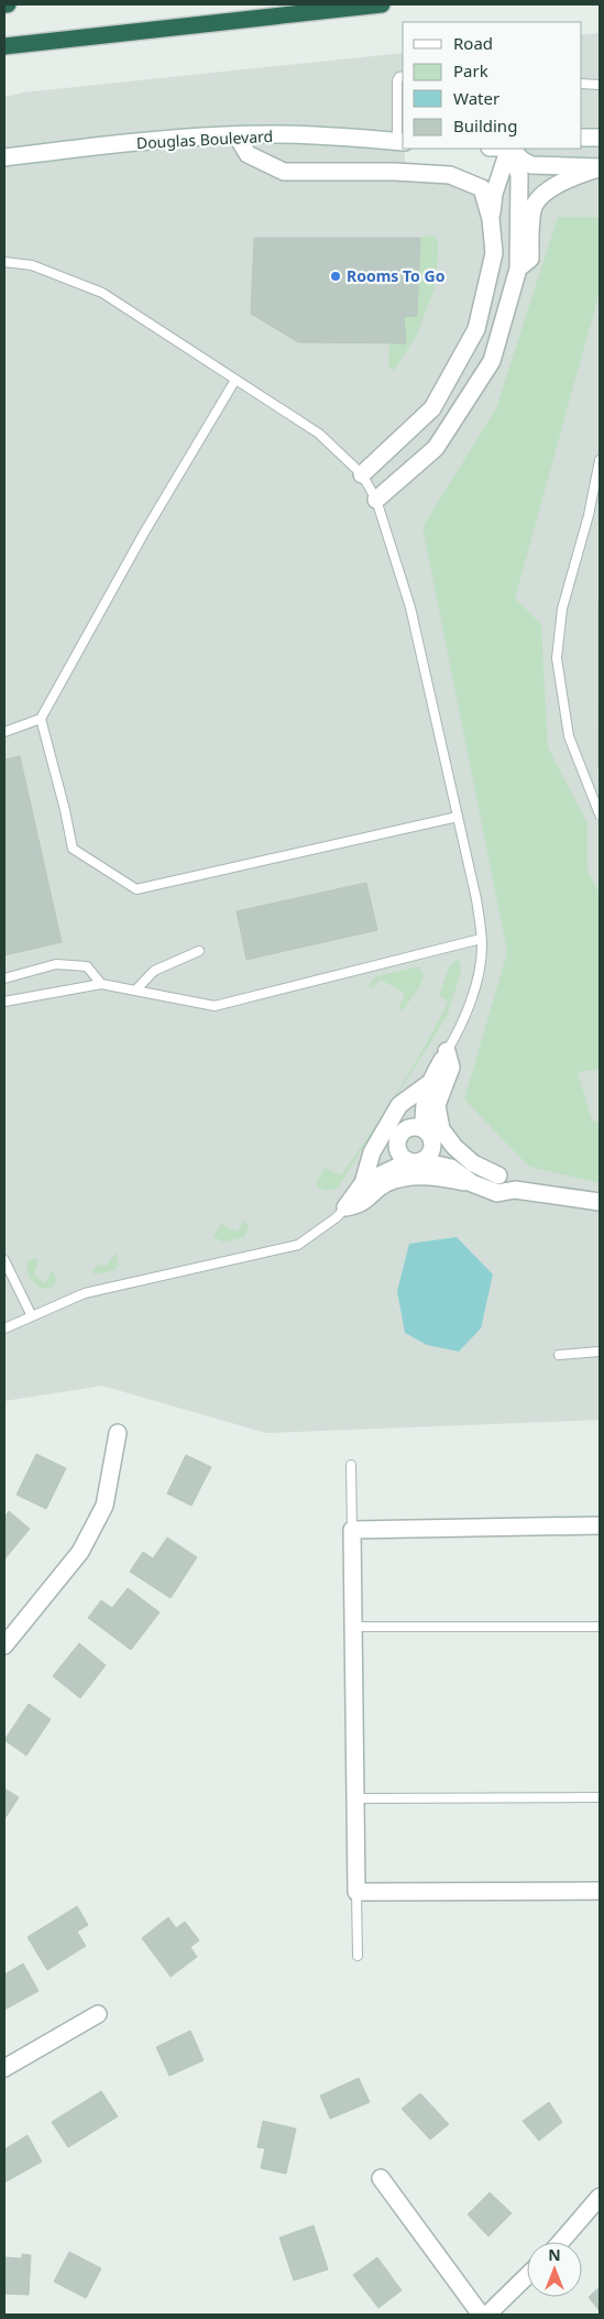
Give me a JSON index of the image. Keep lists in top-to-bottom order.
{
  "streets": {
    "street": ["Douglas Boulevard"]
  },
  "places": ["Rooms To Go"],
  "legend": [
    "Road",
    "Park",
    "Water",
    "Building"
  ],
  "north": "top"
}
